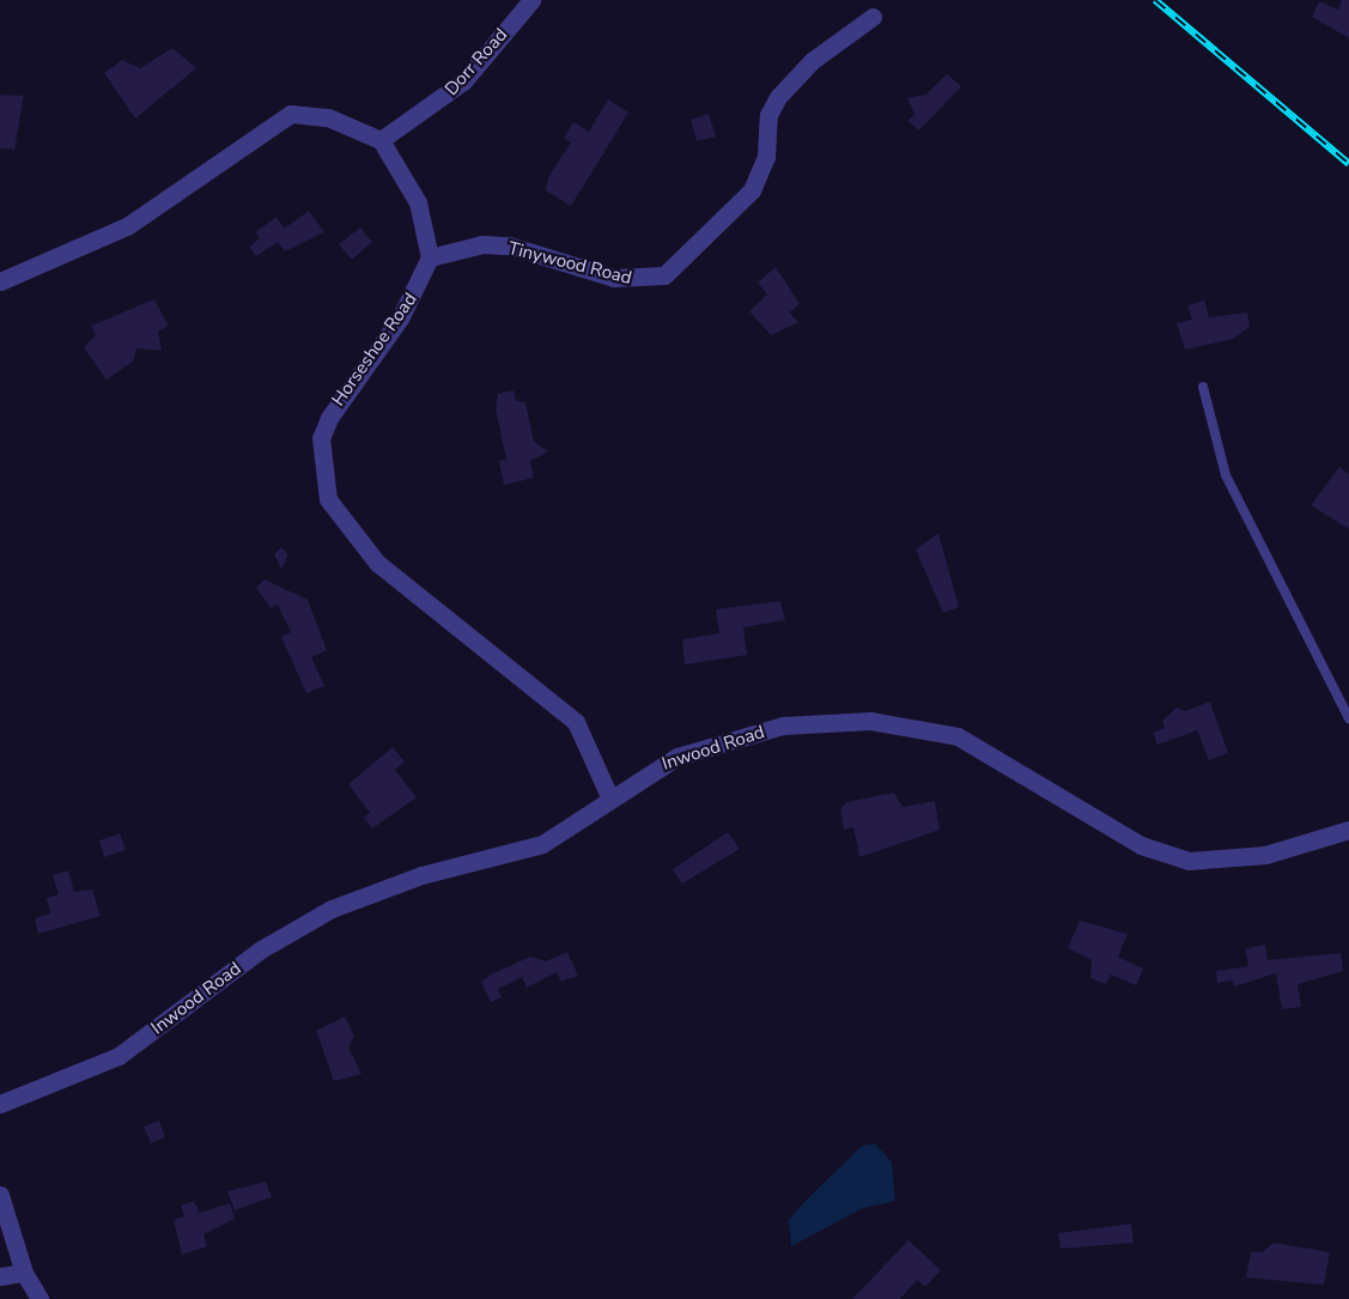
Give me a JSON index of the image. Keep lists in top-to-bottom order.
{
  "streets": {
    "street": [
      "Dorr Road",
      "Tinywood Road",
      "Horseshoe Road",
      "Inwood Road"
    ]
  },
  "crossings": [
    ["Tinywood Road", "Horseshoe Road"],
    ["Horseshoe Road", "Inwood Road"]
  ]
}
